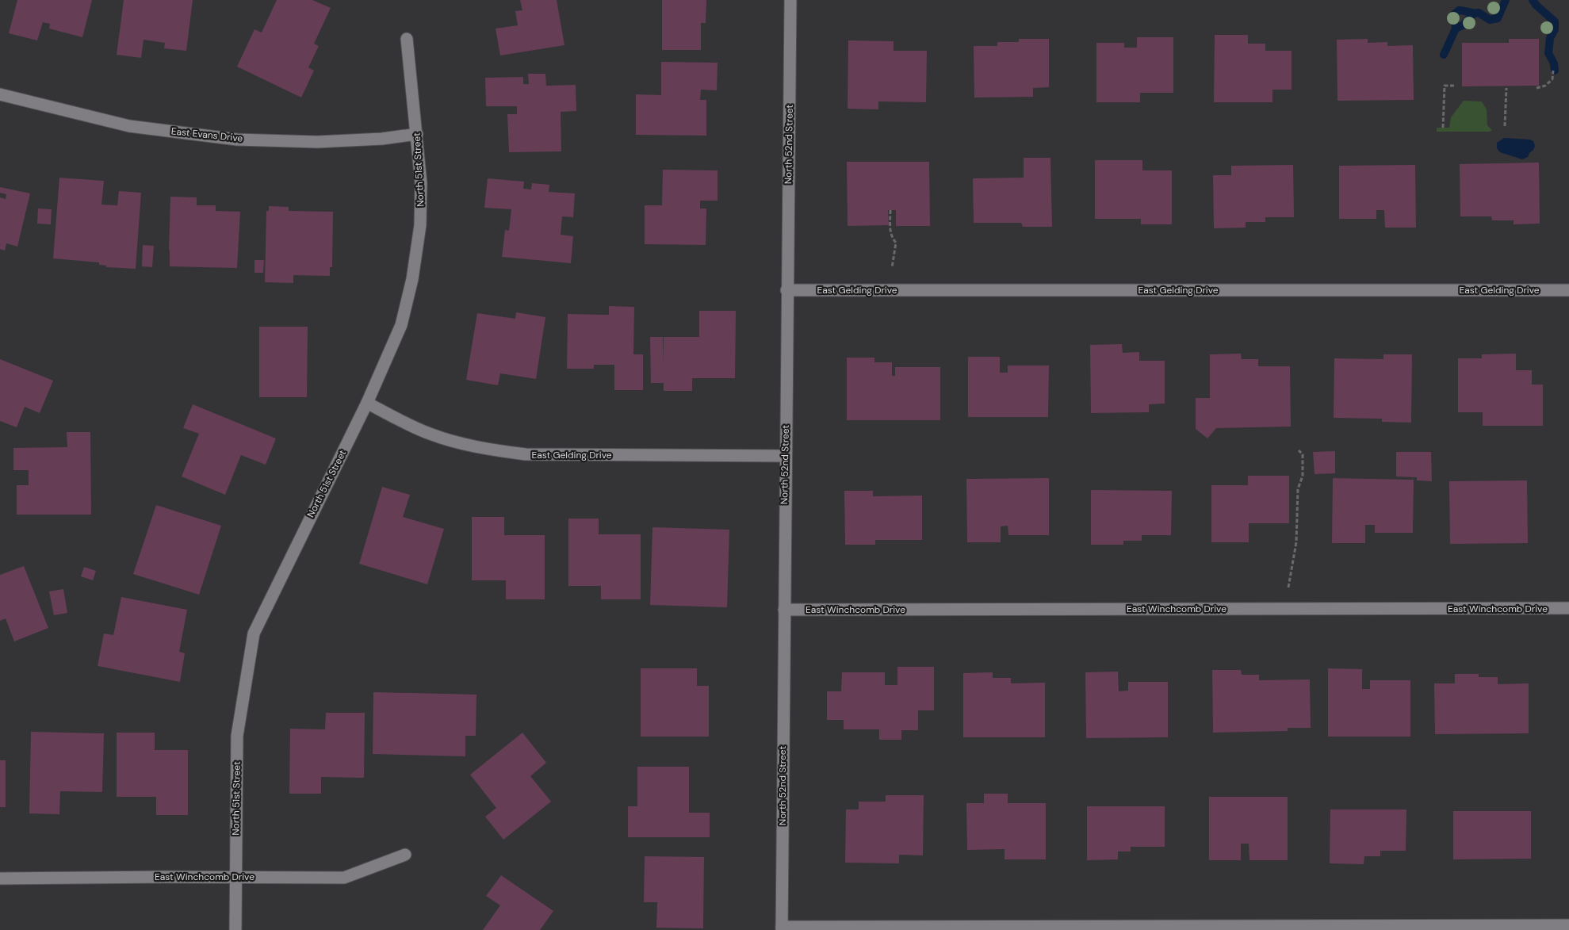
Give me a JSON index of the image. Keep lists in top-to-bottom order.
{
  "streets": {
    "street": [
      "East Evans Drive",
      "North 52nd Street",
      "North 51st Street",
      "East Gelding Drive",
      "East Winchcomb Drive"
    ]
  },
  "crossings": [
    ["East Evans Drive", "North 51st Street"],
    ["North 52nd Street", "East Gelding Drive"],
    ["North 52nd Street", "East Winchcomb Drive"],
    ["North 51st Street", "East Gelding Drive"],
    ["North 51st Street", "East Winchcomb Drive"]
  ]
}
